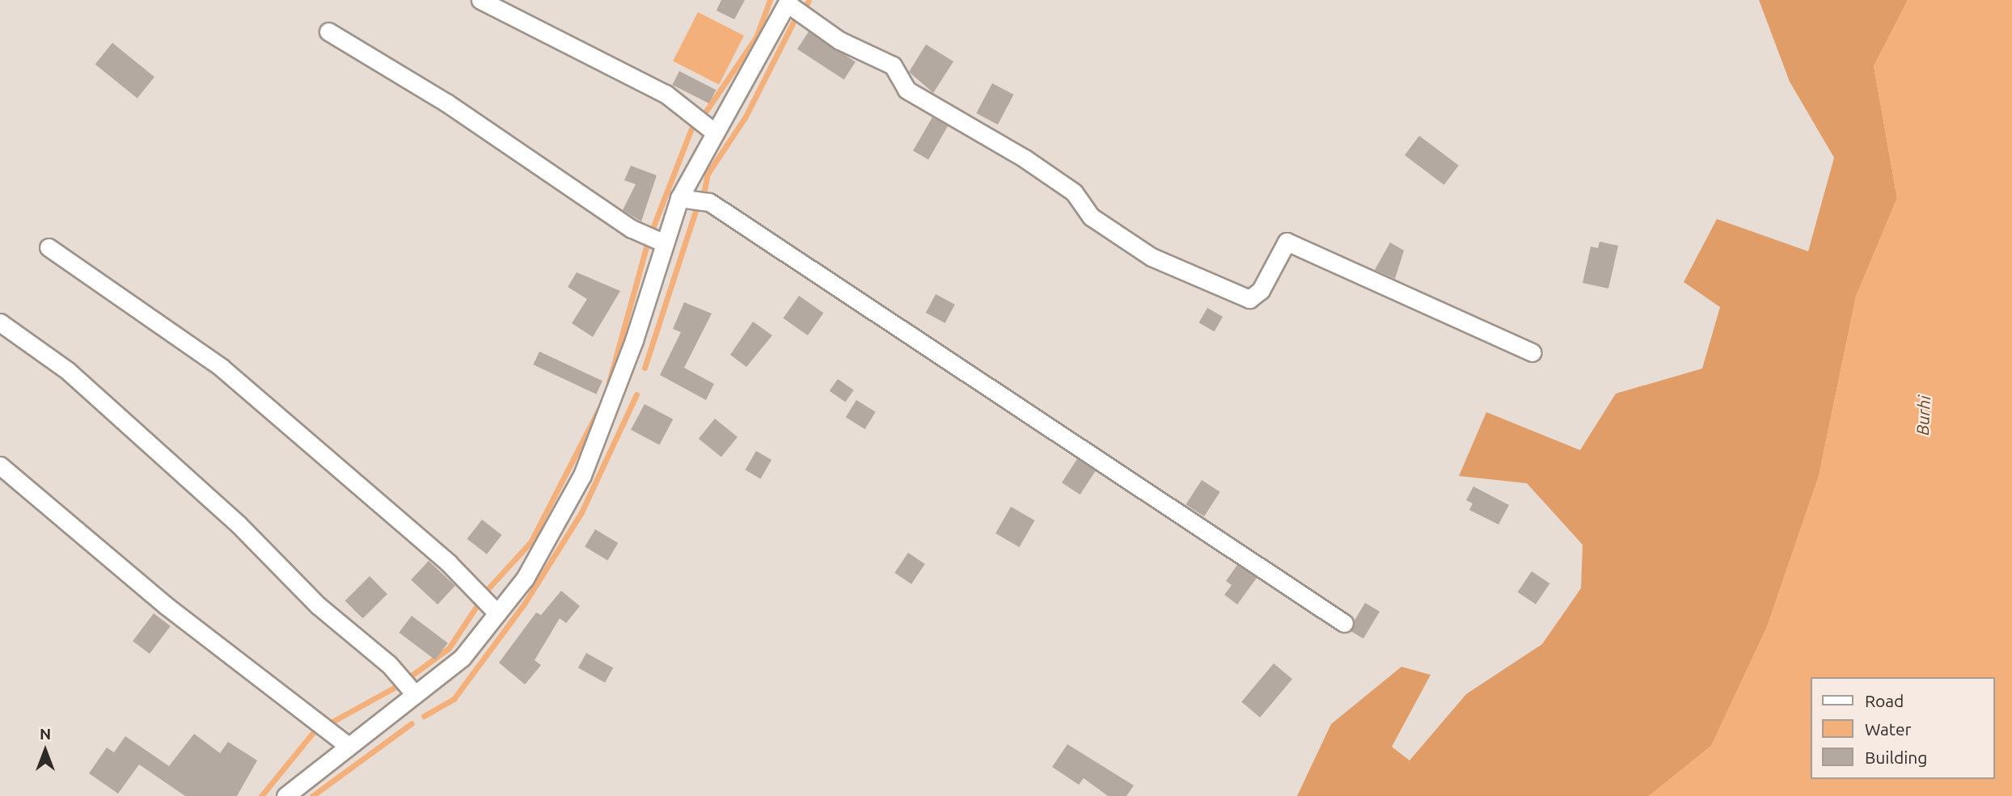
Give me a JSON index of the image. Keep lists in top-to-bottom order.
{
  "water": ["Burhi"],
  "legend": ["Road", "Water", "Building"],
  "north": "top"
}
